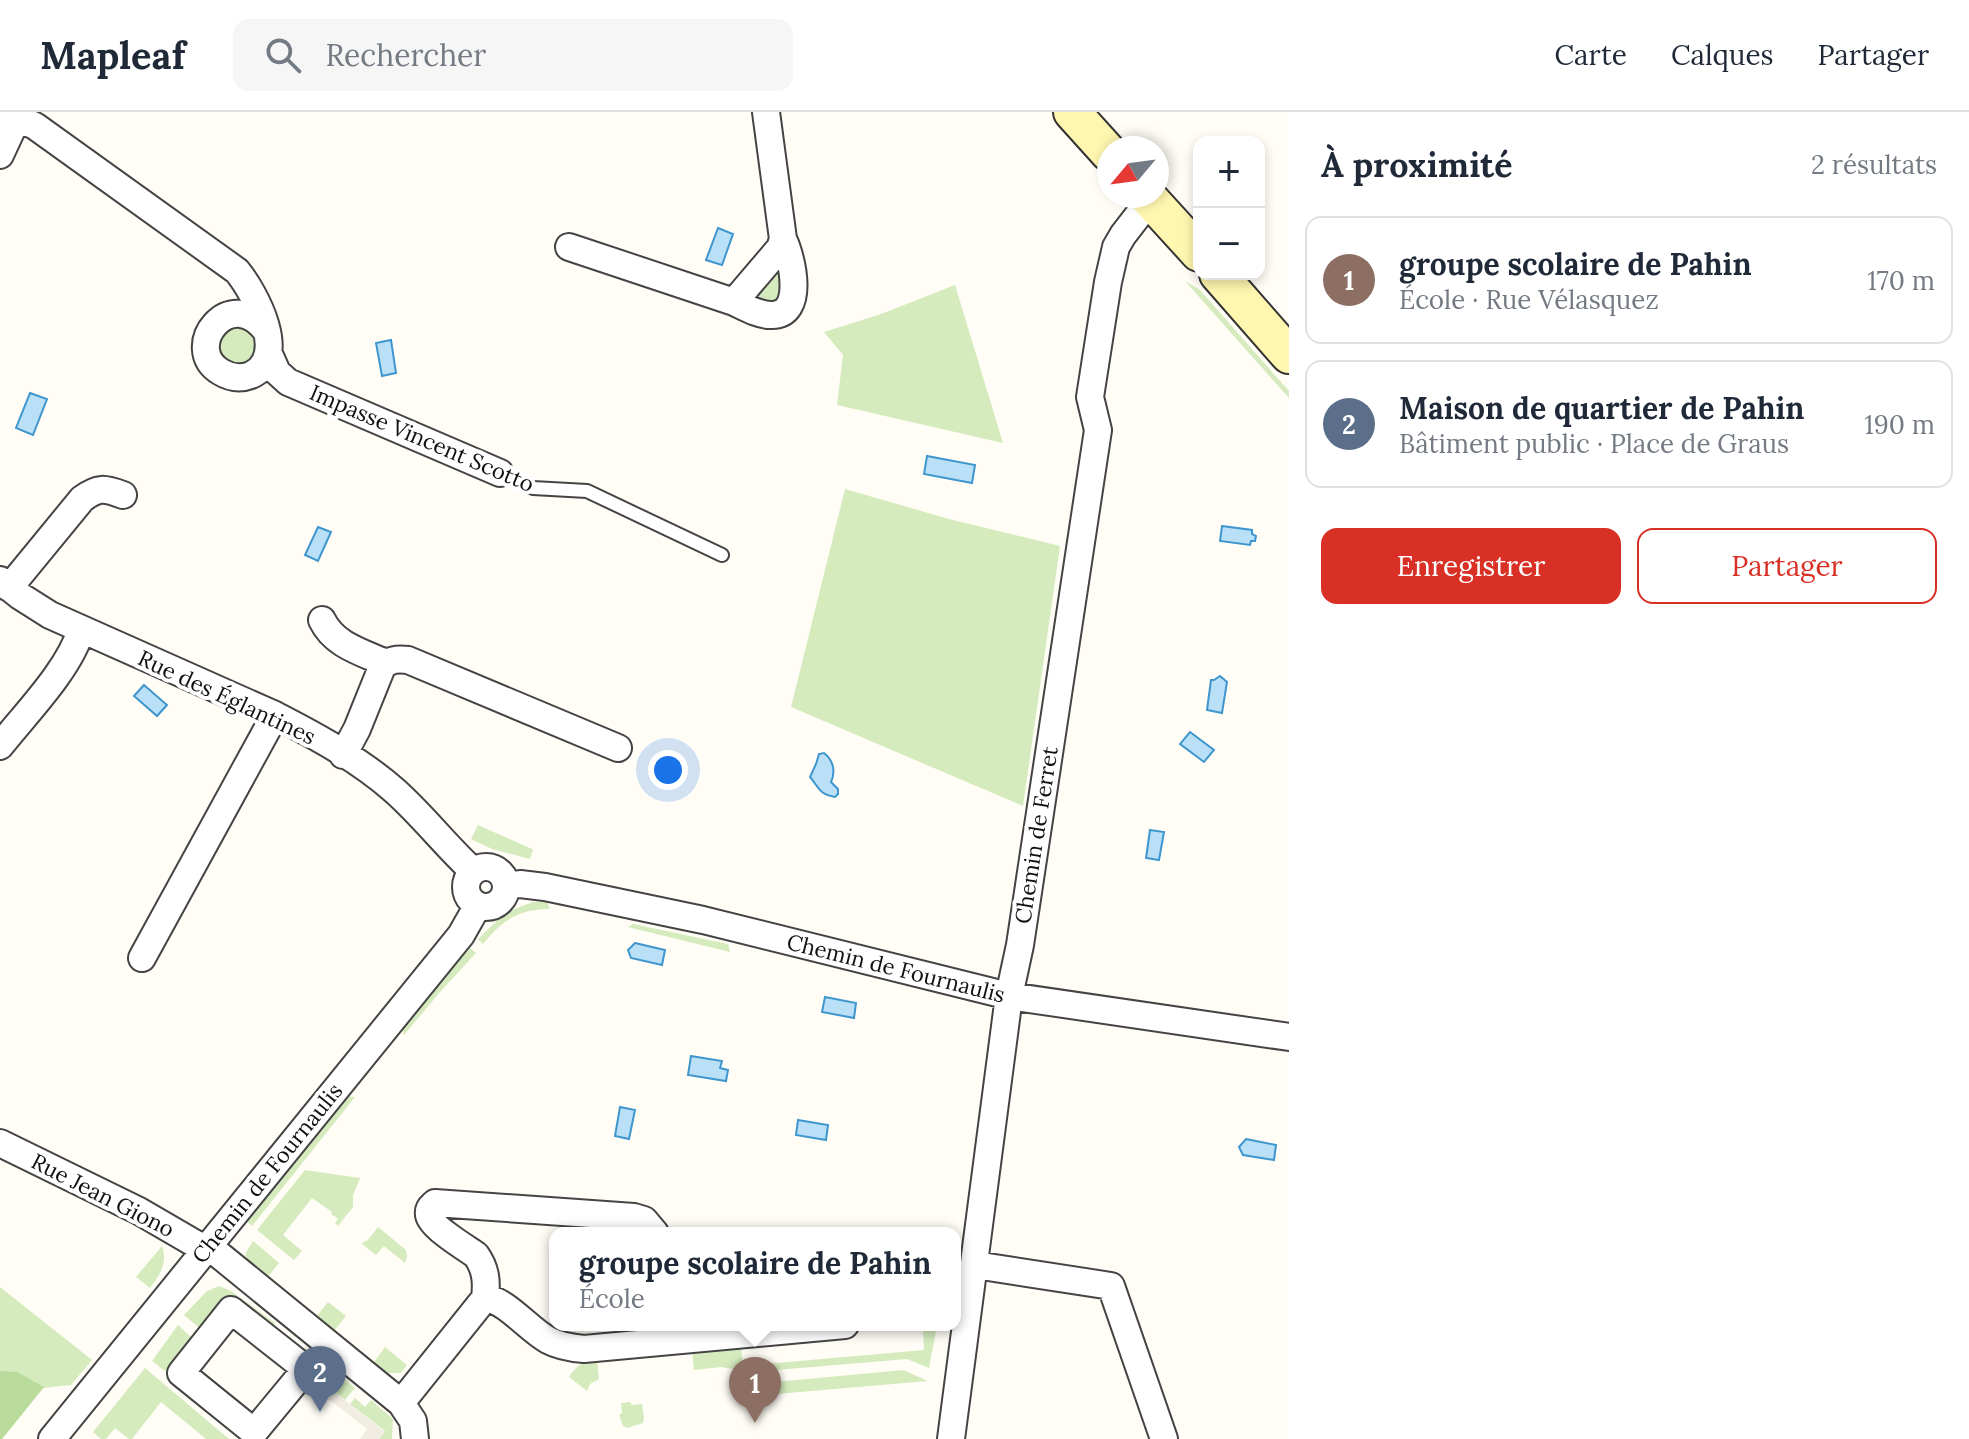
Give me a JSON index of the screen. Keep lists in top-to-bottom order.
{
  "streets": {
    "street": [
      "Impasse Vincent Scotto",
      "Rue des Églantines",
      "Chemin de Ferret",
      "Chemin de Fournaulis",
      "Rue Jean Giono"
    ]
  },
  "crossings": [
    ["Rue des Églantines", "Chemin de Fournaulis"],
    ["Chemin de Ferret", "Chemin de Fournaulis"],
    ["Chemin de Fournaulis", "Rue Jean Giono"]
  ],
  "north": "bottom left",
  "page": {
    "header": "Mapleaf",
    "search": "Rechercher",
    "nav": ["Carte", "Calques", "Partager"],
    "heading": ["À proximité", "2 résultats"],
    "map_buttons": ["+", "−"],
    "list": [
      {
        "mark": "1",
        "name": "groupe scolaire de Pahin",
        "note": "École · Rue Vélasquez",
        "value": "170 m"
      },
      {
        "mark": "2",
        "name": "Maison de quartier de Pahin",
        "note": "Bâtiment public · Place de Graus",
        "value": "190 m"
      }
    ],
    "buttons": ["Enregistrer", "Partager"],
    "popup": ["groupe scolaire de Pahin", "École"],
    "pins": ["2", "1"]
  }
}
